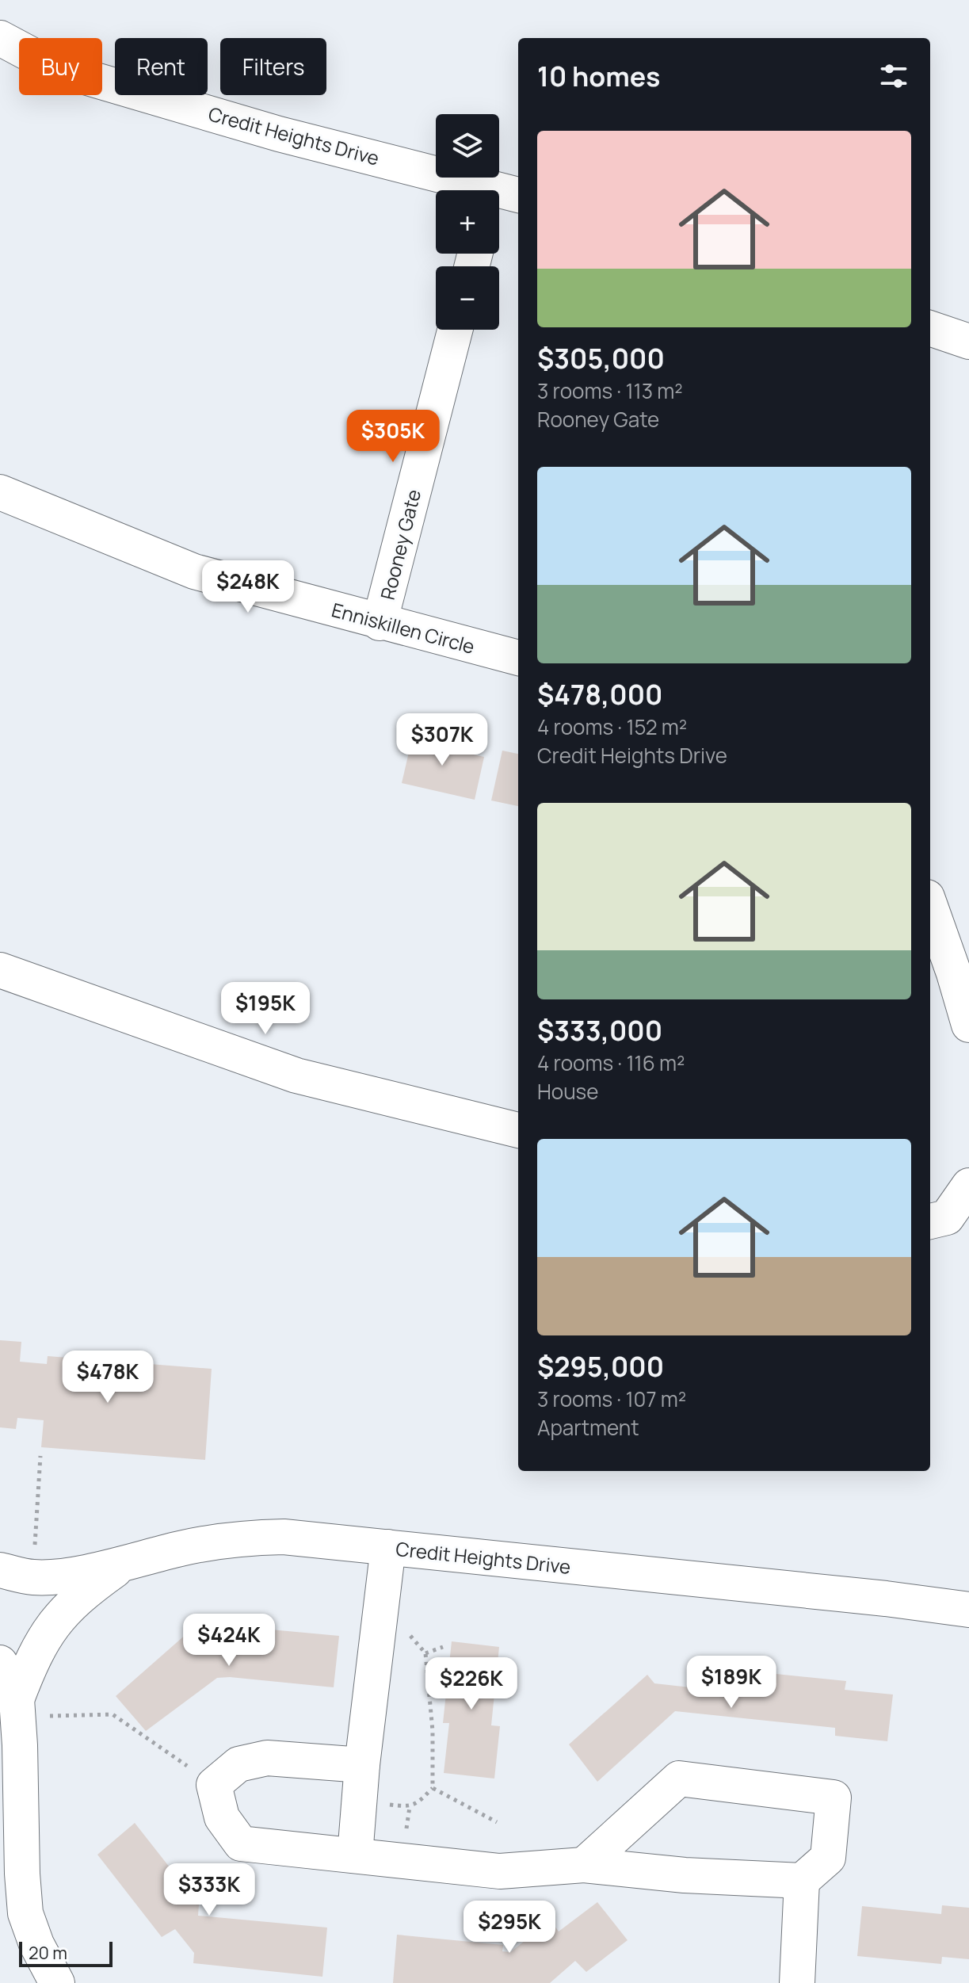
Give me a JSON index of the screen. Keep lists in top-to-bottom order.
{
  "streets": {
    "street": ["Credit Heights Drive", "Rooney Gate", "Enniskillen Circle"]
  },
  "crossings": [
    ["Rooney Gate", "Enniskillen Circle"]
  ],
  "scale_bar": "20 m",
  "page": {
    "chip": ["Buy", "Rent", "Filters"],
    "heading": "10 homes",
    "map_buttons": ["+", "−"],
    "list": [
      {
        "name": "$305,000",
        "note": "3 rooms · 113 m² · Rooney Gate"
      },
      {
        "name": "$478,000",
        "note": "4 rooms · 152 m² · Credit Heights Drive"
      },
      {
        "name": "$333,000",
        "note": "4 rooms · 116 m² · House"
      },
      {
        "name": "$295,000",
        "note": "3 rooms · 107 m² · Apartment"
      }
    ],
    "price": [
      "$305K",
      "$248K",
      "$307K",
      "$195K",
      "$478K",
      "$424K",
      "$189K",
      "$226K",
      "$333K",
      "$295K"
    ],
    "scale": "20 m"
  }
}
